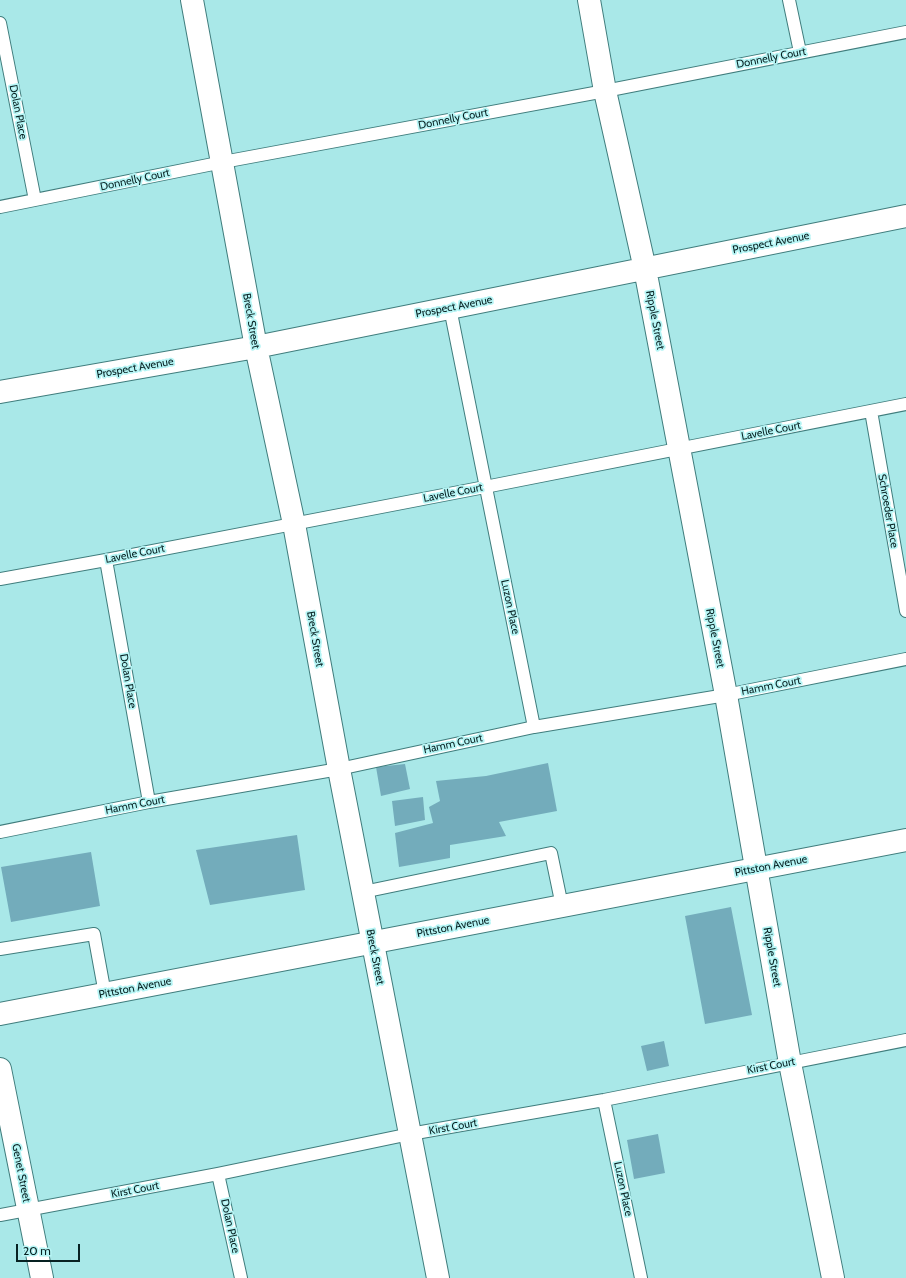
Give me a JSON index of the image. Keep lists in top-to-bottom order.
{
  "streets": {
    "street": [
      "Prospect Avenue",
      "Ripple Street",
      "Breck Street",
      "Pittston Avenue",
      "Genet Street"
    ],
    "lane": [
      "Donnelly Court",
      "Dolan Place",
      "Lavelle Court",
      "Schroeder Place",
      "Luzon Place",
      "Hamm Court",
      "Kirst Court"
    ]
  },
  "crossings": [
    ["Donnelly Court", "Dolan Place"],
    ["Donnelly Court", "Ripple Street"],
    ["Donnelly Court", "Breck Street"],
    ["Dolan Place", "Lavelle Court"],
    ["Dolan Place", "Hamm Court"],
    ["Dolan Place", "Kirst Court"],
    ["Prospect Avenue", "Ripple Street"],
    ["Prospect Avenue", "Breck Street"],
    ["Prospect Avenue", "Luzon Place"],
    ["Ripple Street", "Lavelle Court"],
    ["Ripple Street", "Hamm Court"],
    ["Ripple Street", "Pittston Avenue"],
    ["Ripple Street", "Kirst Court"],
    ["Breck Street", "Lavelle Court"],
    ["Breck Street", "Hamm Court"],
    ["Breck Street", "Pittston Avenue"],
    ["Breck Street", "Kirst Court"],
    ["Lavelle Court", "Schroeder Place"],
    ["Lavelle Court", "Luzon Place"],
    ["Luzon Place", "Hamm Court"],
    ["Luzon Place", "Kirst Court"],
    ["Kirst Court", "Genet Street"]
  ],
  "scale_bar": "20 m"
}
